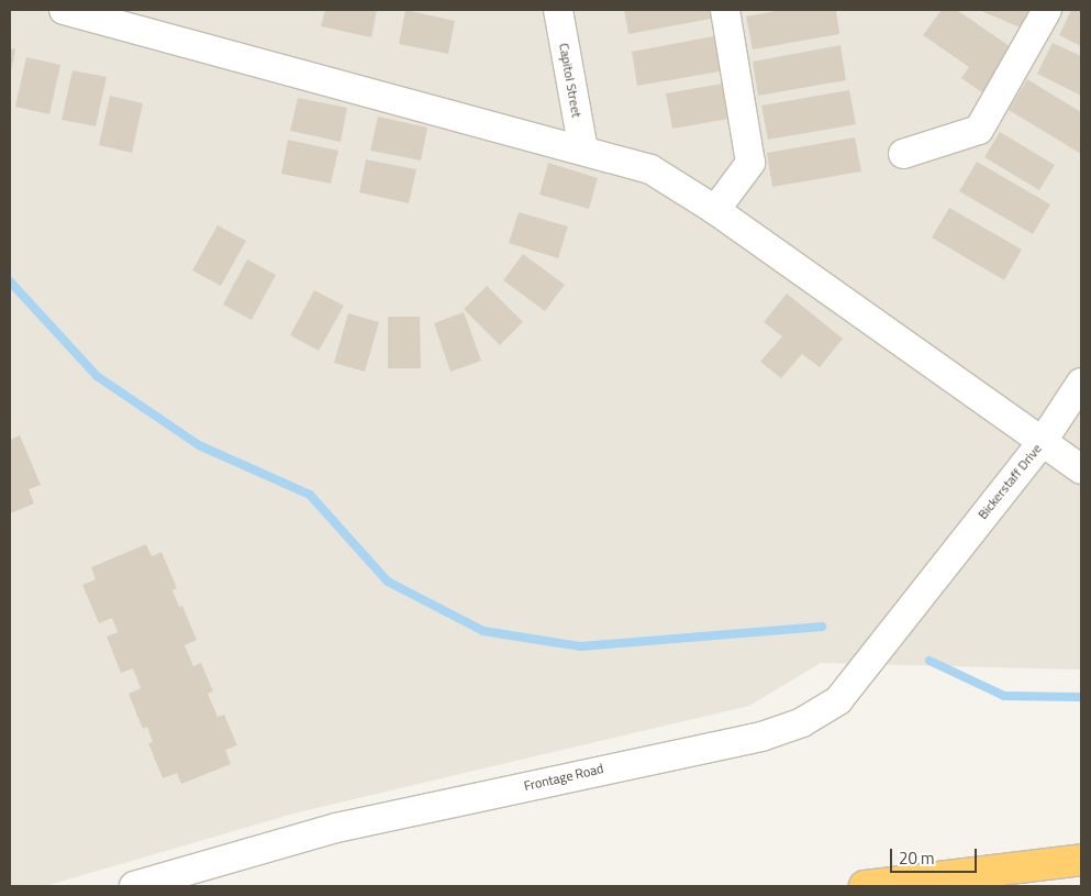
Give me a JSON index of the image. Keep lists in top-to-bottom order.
{
  "streets": {
    "street": ["Capitol Street", "Bickerstaff Drive", "Frontage Road"]
  },
  "crossings": [
    ["Bickerstaff Drive", "Frontage Road"]
  ],
  "scale_bar": "20 m"
}
